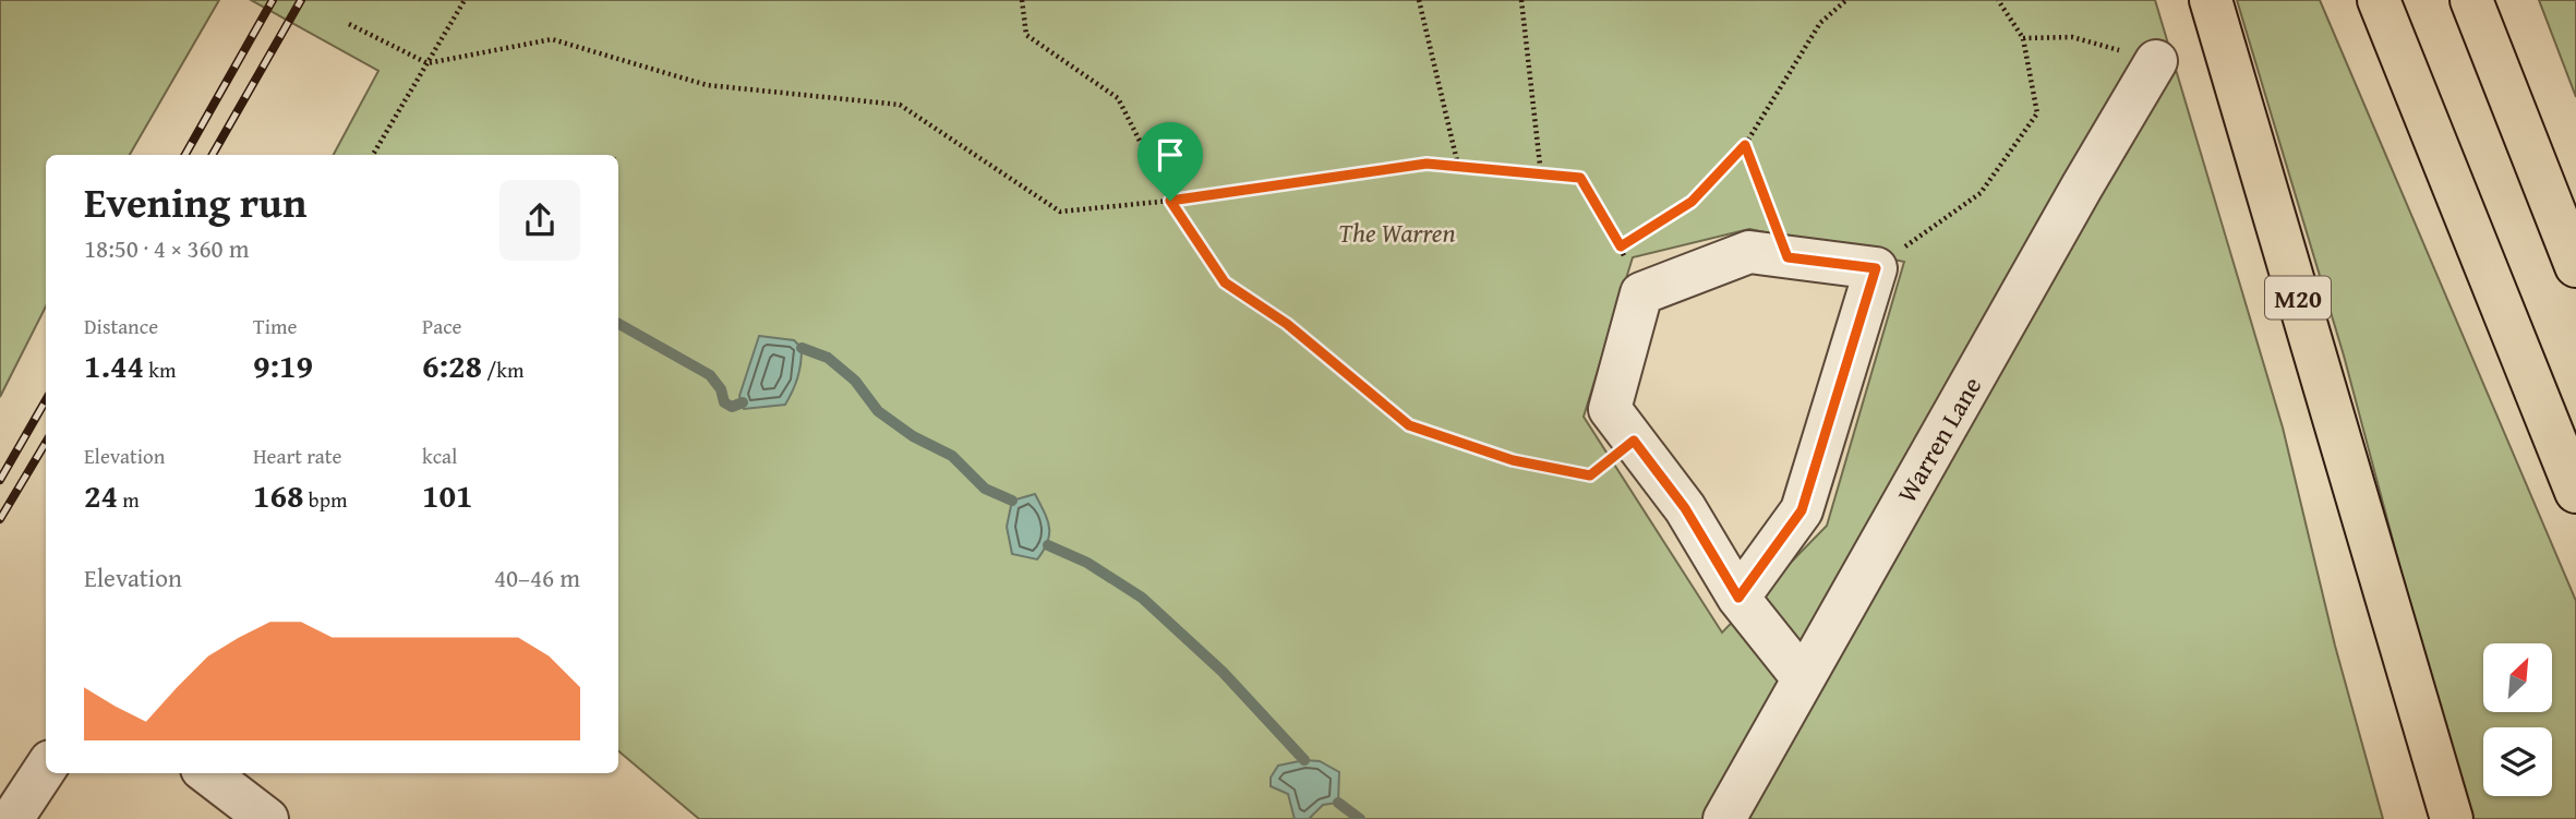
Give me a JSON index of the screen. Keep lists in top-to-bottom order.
{
  "streets": {
    "highway": ["M20"],
    "street": ["Warren Lane"]
  },
  "parks": ["The Warren"],
  "north": "top right",
  "page": {
    "heading": ["Evening run", "18:50 · 4 × 360 m"],
    "stats": [
      ["Distance", "1.44 km"],
      ["Time", "9:19"],
      ["Pace", "6:28 /km"],
      ["Elevation", "24 m"],
      ["Heart rate", "168 bpm"],
      ["kcal", "101"]
    ],
    "chart": ["Elevation", "40–46 m"]
  }
}
